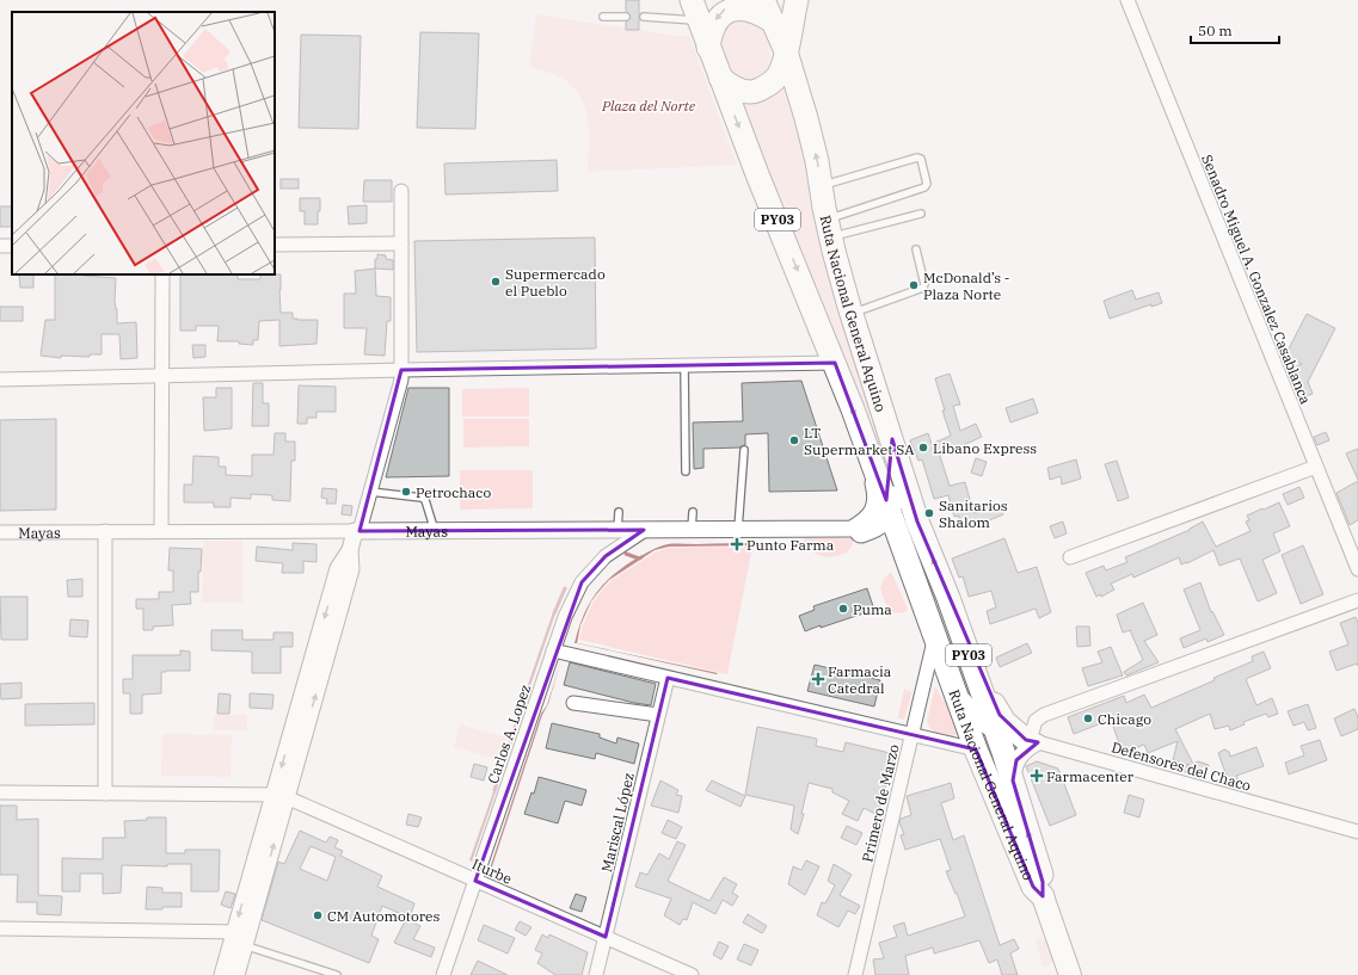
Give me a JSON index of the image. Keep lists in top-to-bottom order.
{
  "streets": {
    "highway": ["PY03", "Ruta Nacional General Aquino"],
    "street": [
      "Senadro Miguel A. Gonzalez Casablanca",
      "Mayas",
      "Carlos A. Lopez",
      "Defensores del Chaco",
      "Primero de Marzo",
      "Mariscal López",
      "Iturbe"
    ]
  },
  "crossings": [
    ["Ruta Nacional General Aquino", "Defensores del Chaco"],
    ["Ruta Nacional General Aquino", "Primero de Marzo"],
    ["Mayas", "Carlos A. Lopez"],
    ["Carlos A. Lopez", "Iturbe"],
    ["Mariscal López", "Iturbe"]
  ],
  "parks": ["Plaza del Norte"],
  "places": {
    "other": [
      "Supermercado el Pueblo",
      "McDonald’s - Plaza Norte",
      "LT Supermarket SA",
      "Libano Express",
      "Petrochaco",
      "Sanitarios Shalom",
      "Puma",
      "Chicago",
      "CM Automotores"
    ],
    "health": ["Punto Farma", "Farmacia Catedral", "Farmacenter"]
  },
  "scale_bar": "50 m"
}
